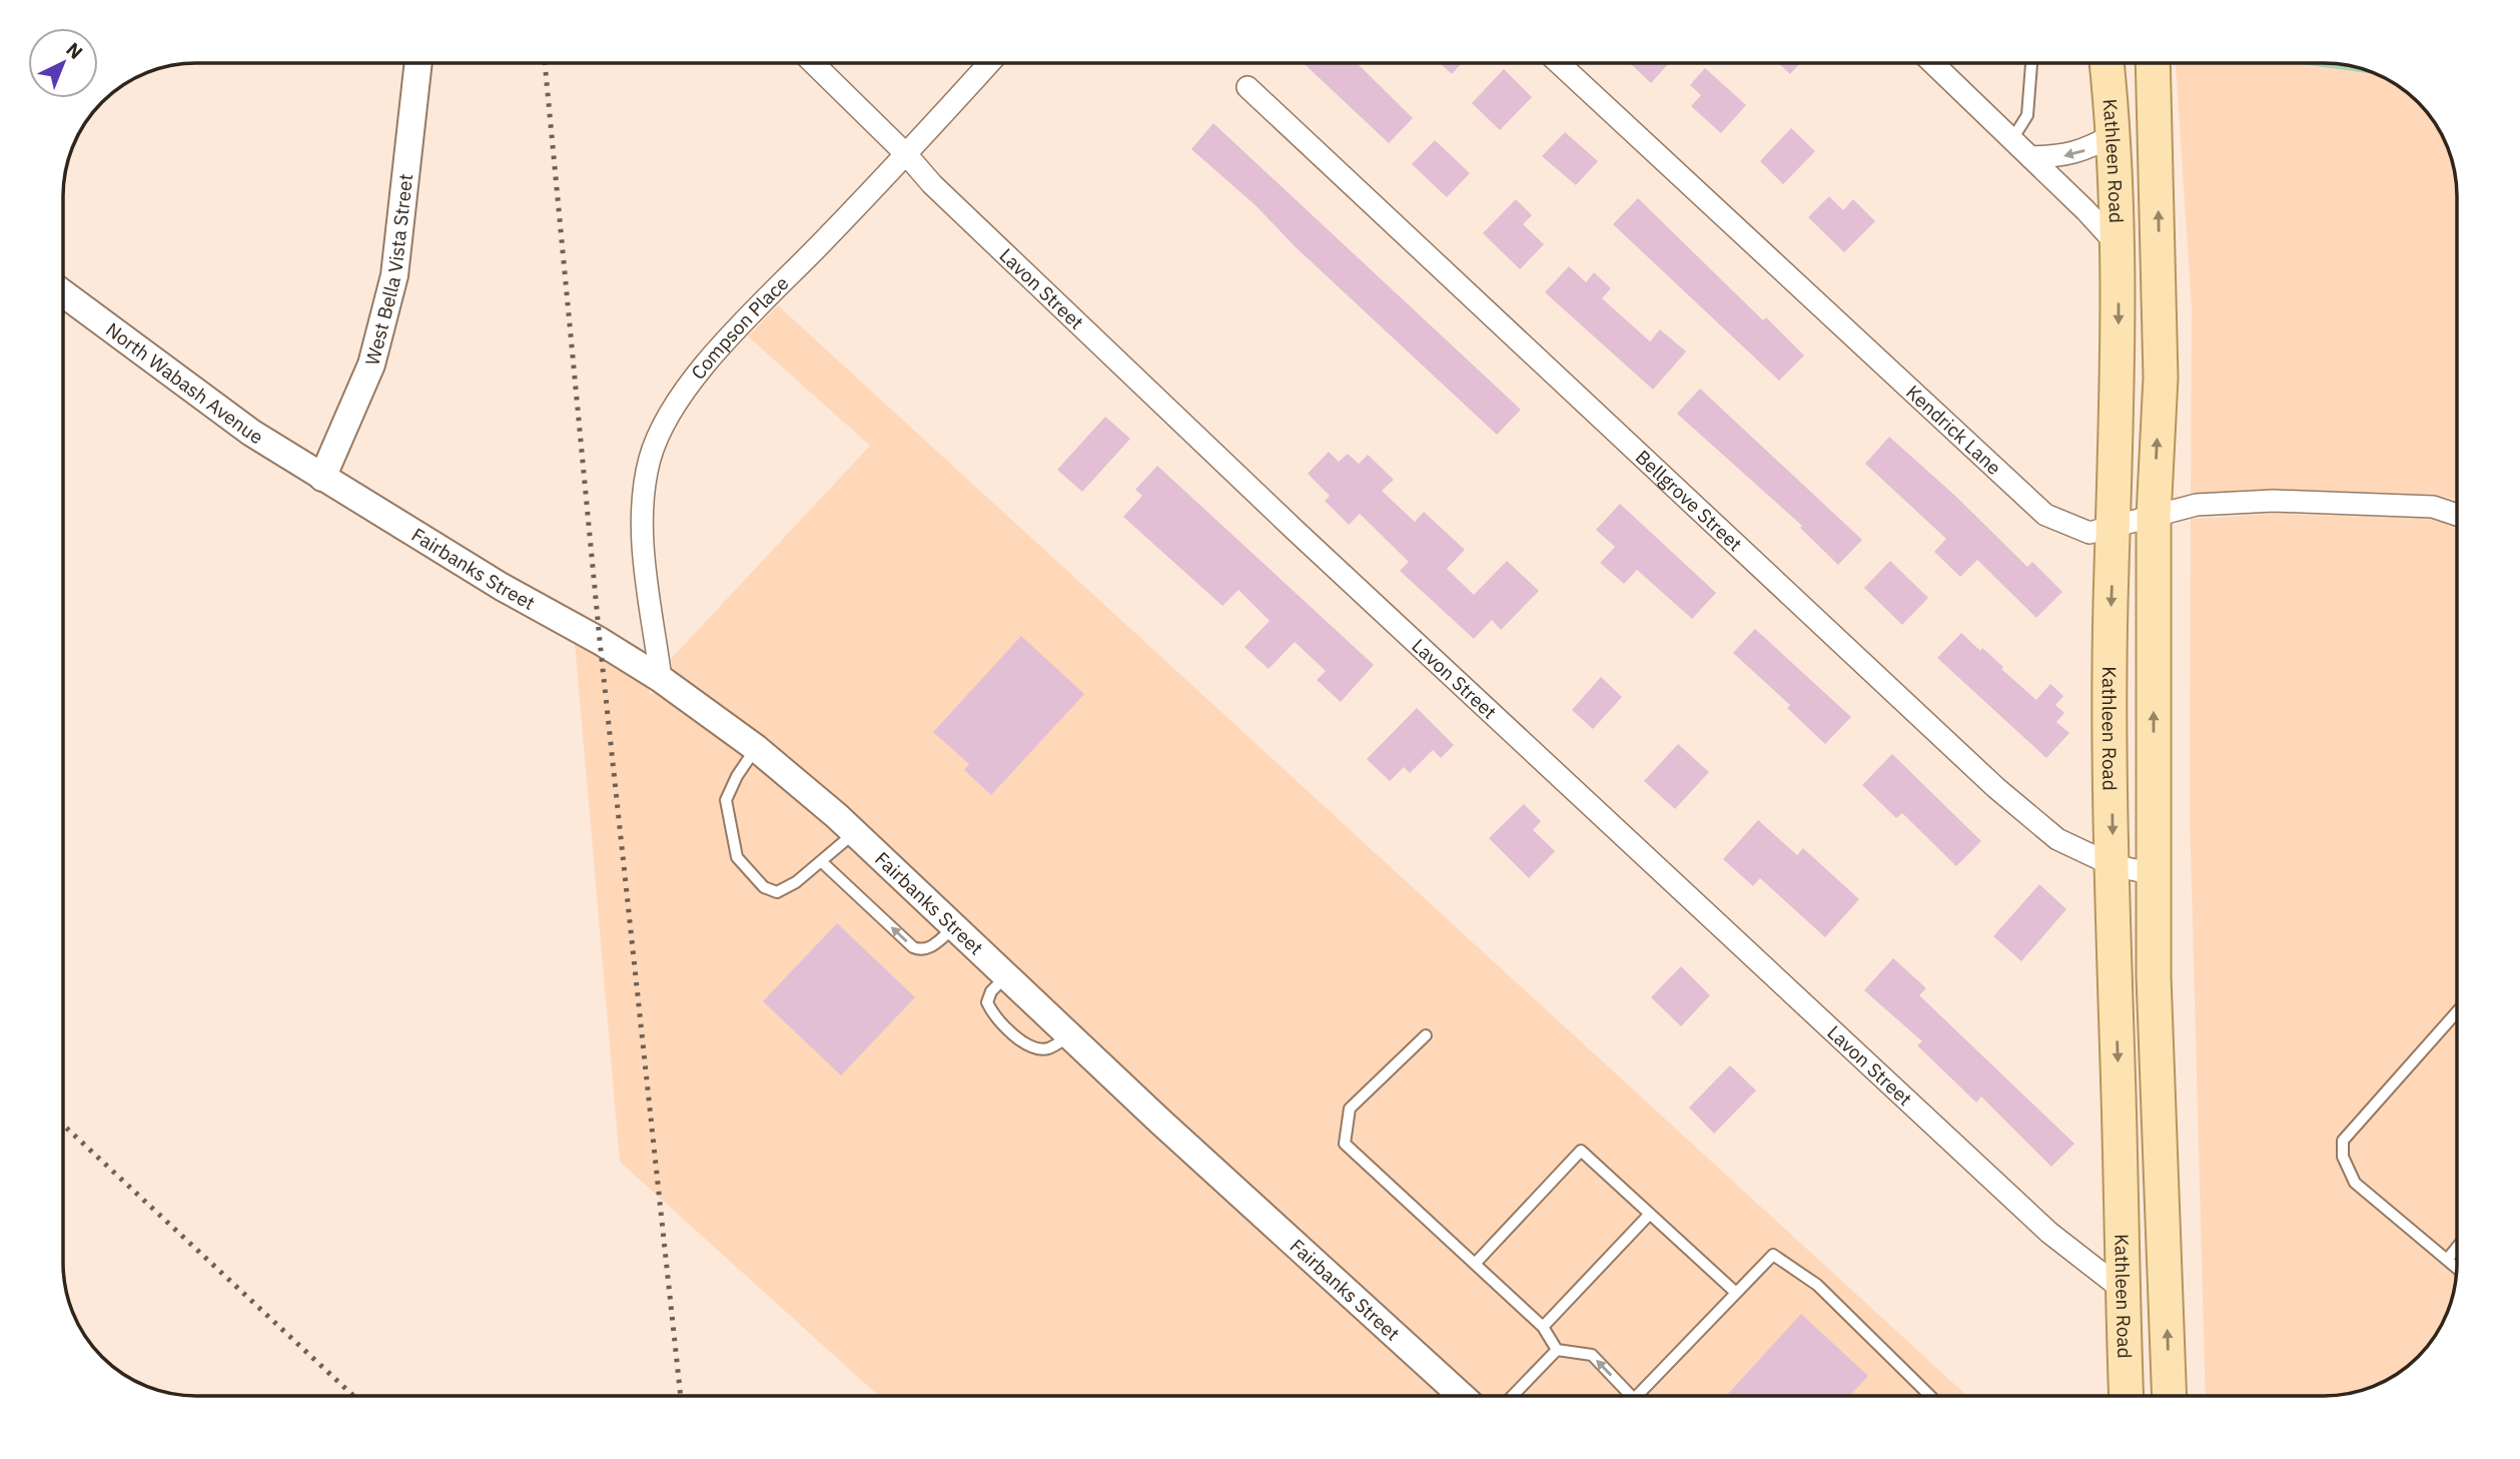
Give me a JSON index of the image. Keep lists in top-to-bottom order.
{
  "streets": {
    "main road": ["Kathleen Road"],
    "street": [
      "West Bella Vista Street",
      "Lavon Street",
      "Compson Place",
      "North Wabash Avenue",
      "Kendrick Lane",
      "Bellgrove Street",
      "Fairbanks Street"
    ]
  },
  "crossings": [
    ["Kathleen Road", "Lavon Street"],
    ["Kathleen Road", "Kendrick Lane"],
    ["Kathleen Road", "Bellgrove Street"],
    ["West Bella Vista Street", "North Wabash Avenue"],
    ["West Bella Vista Street", "Fairbanks Street"],
    ["Lavon Street", "Compson Place"],
    ["Compson Place", "Fairbanks Street"],
    ["North Wabash Avenue", "Fairbanks Street"]
  ],
  "north": "top right"
}
